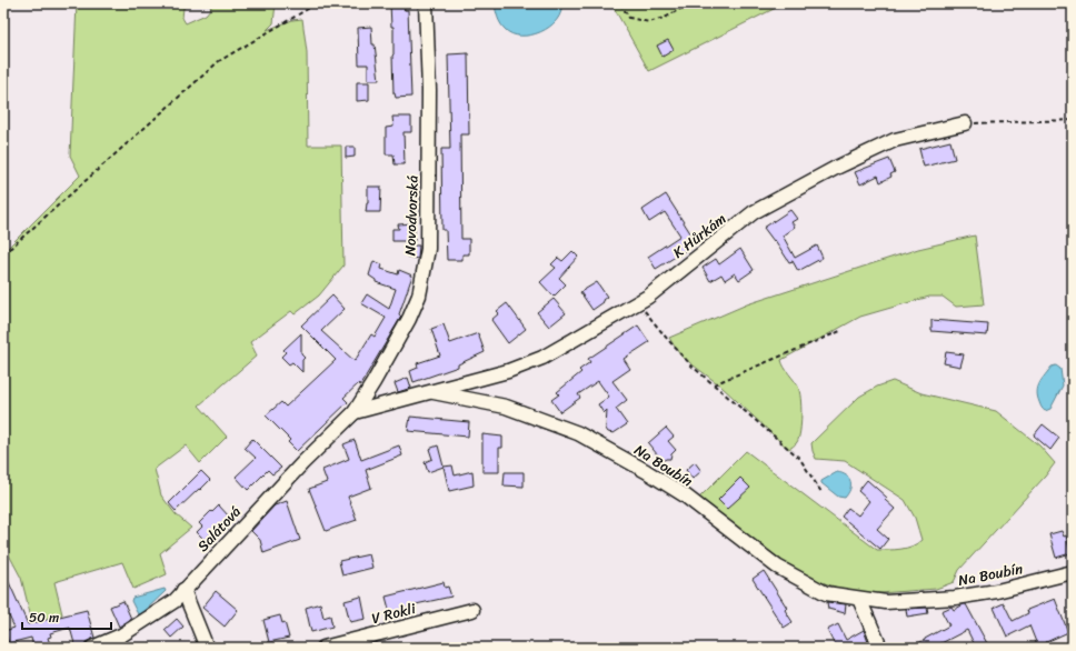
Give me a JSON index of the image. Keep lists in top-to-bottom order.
{
  "streets": {
    "street": [
      "Novodvorská",
      "K Hůrkám",
      "Na Boubín",
      "Salátová",
      "V Rokli"
    ]
  },
  "crossings": [
    ["Novodvorská", "K Hůrkám"],
    ["Novodvorská", "Salátová"],
    ["K Hůrkám", "Na Boubín"],
    ["K Hůrkám", "Salátová"]
  ],
  "scale_bar": "50 m"
}
